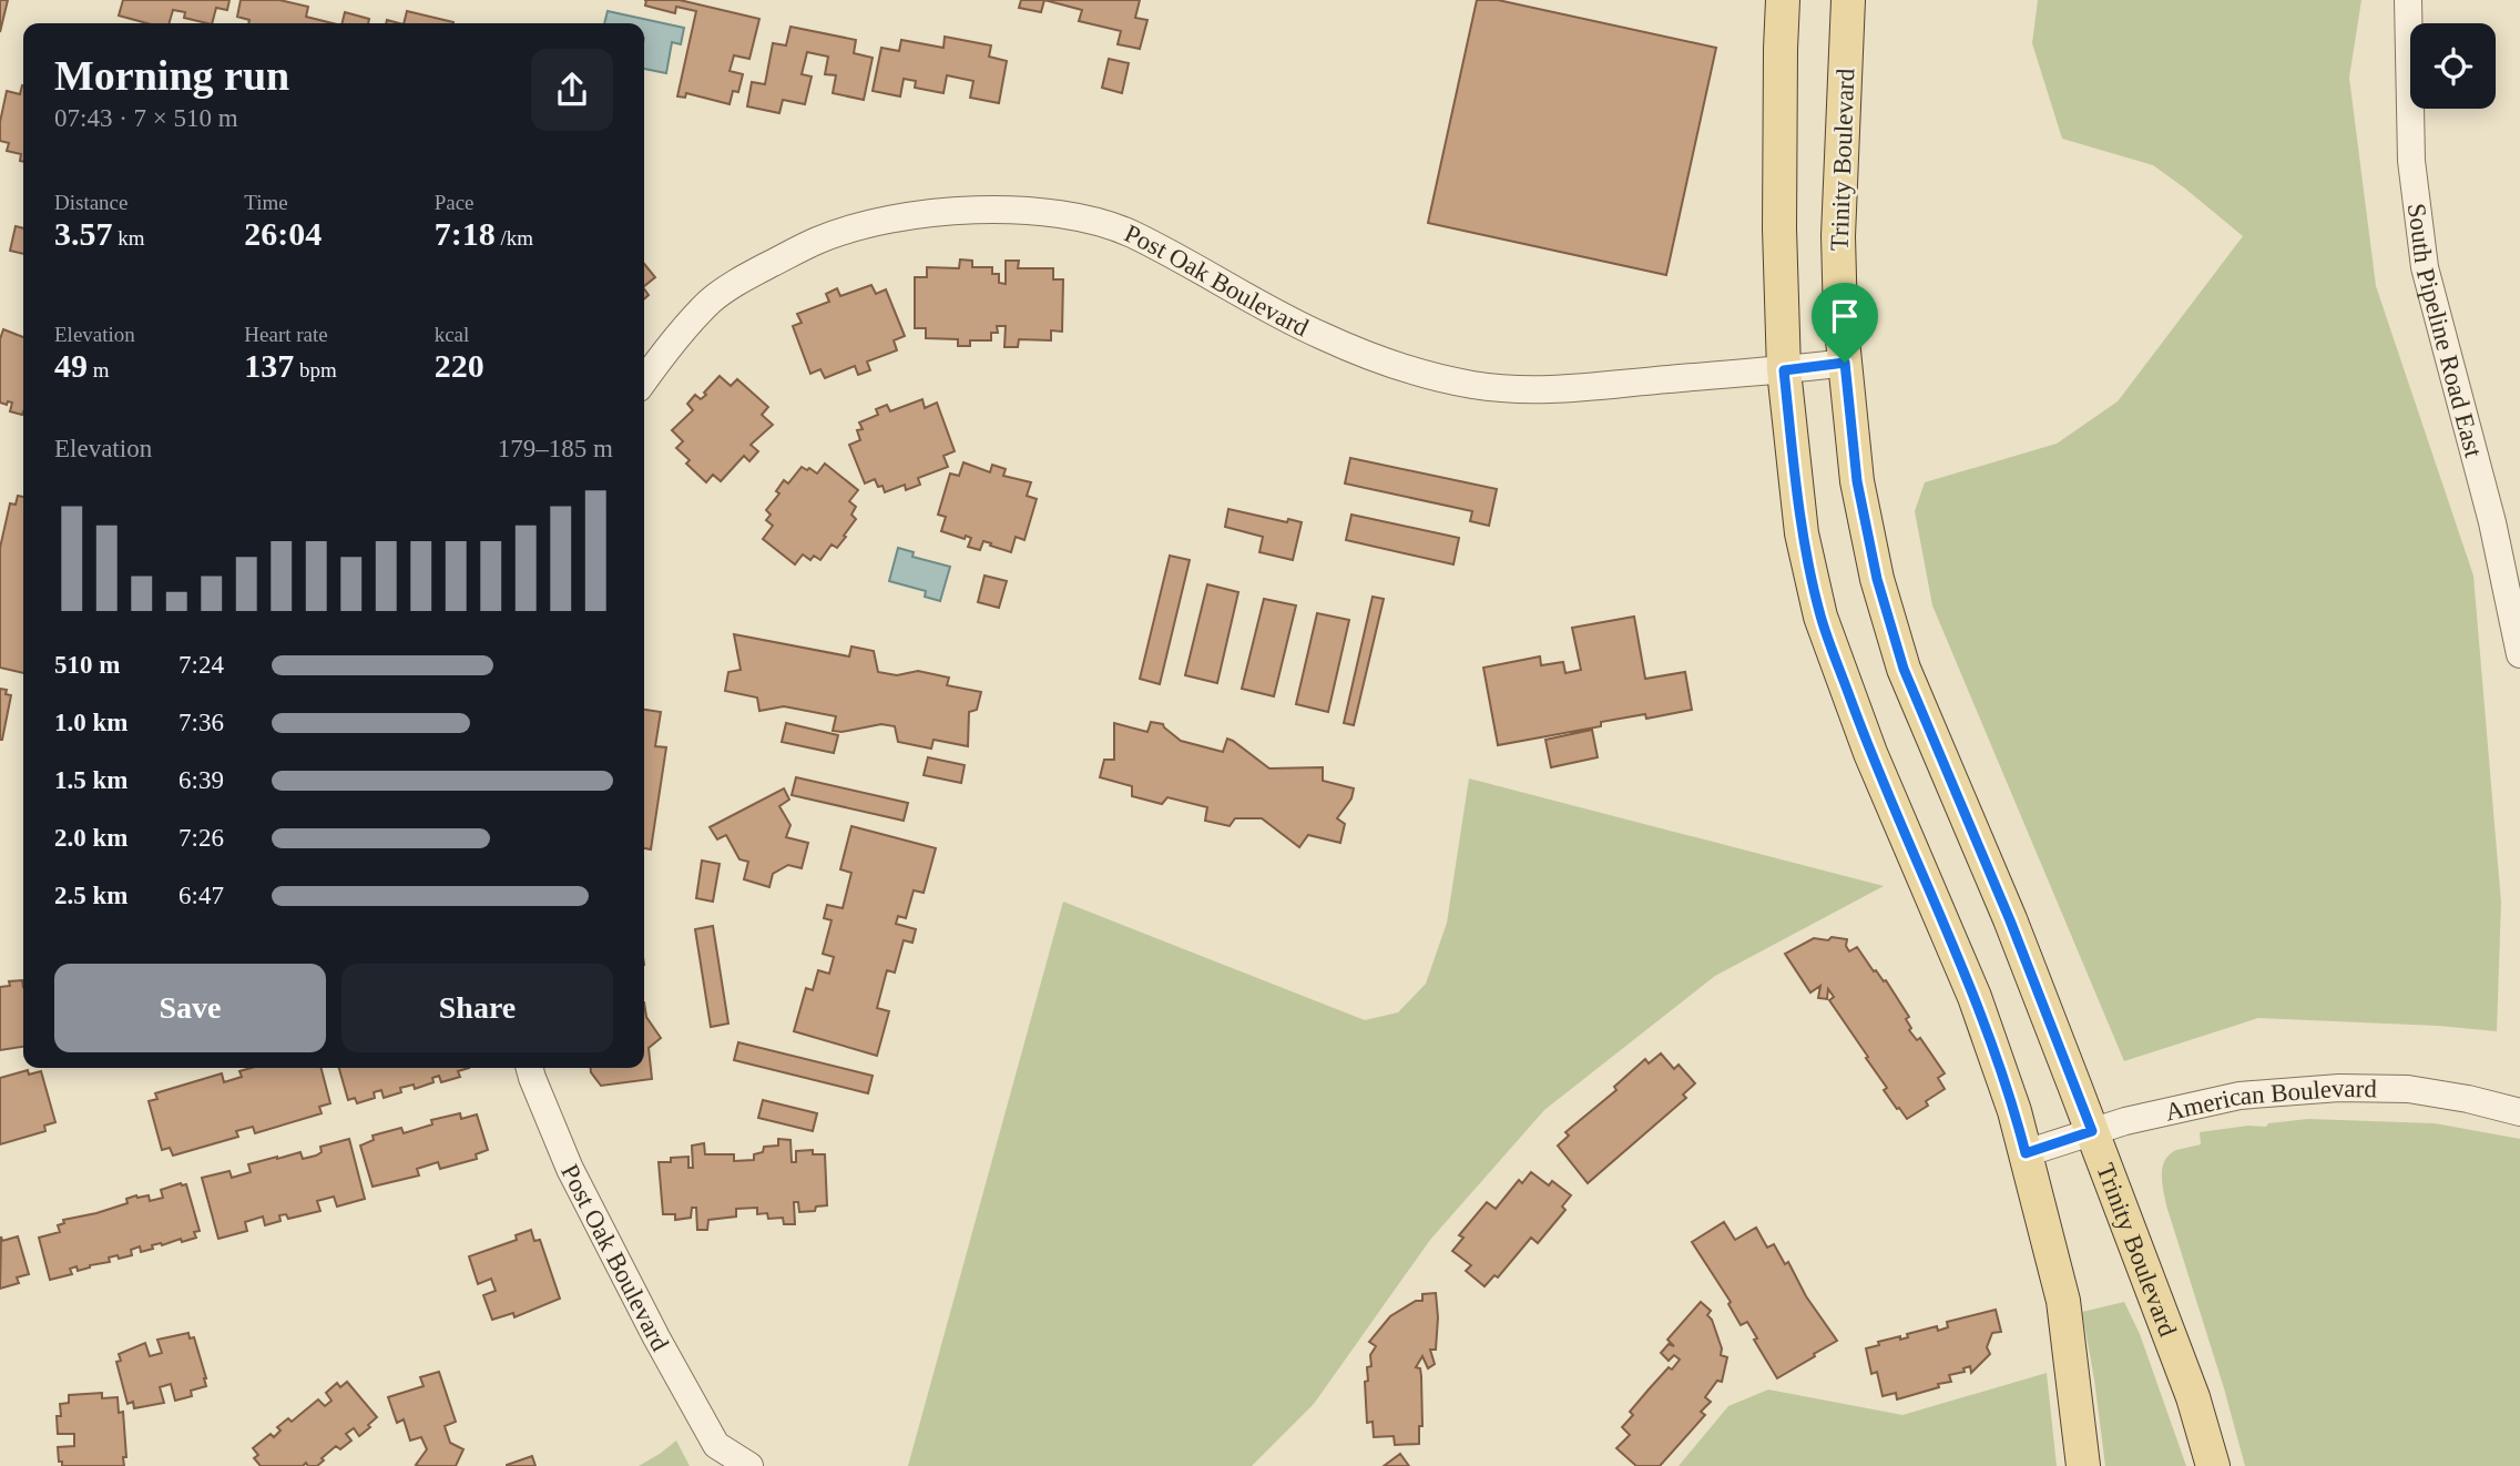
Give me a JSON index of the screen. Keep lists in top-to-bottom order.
{
  "streets": {
    "main road": ["Trinity Boulevard"],
    "street": ["Post Oak Boulevard", "South Pipeline Road East", "American Boulevard"]
  },
  "crossings": [
    ["Trinity Boulevard", "Post Oak Boulevard"],
    ["Trinity Boulevard", "American Boulevard"]
  ],
  "page": {
    "heading": ["Morning run", "07:43 · 7 × 510 m"],
    "stats": [
      ["Distance", "3.57 km"],
      ["Time", "26:04"],
      ["Pace", "7:18 /km"],
      ["Elevation", "49 m"],
      ["Heart rate", "137 bpm"],
      ["kcal", "220"]
    ],
    "chart": ["Elevation", "179–185 m"],
    "list": [
      {
        "name": "510 m",
        "note": "7:24"
      },
      {
        "name": "1.0 km",
        "note": "7:36"
      },
      {
        "name": "1.5 km",
        "note": "6:39"
      },
      {
        "name": "2.0 km",
        "note": "7:26"
      },
      {
        "name": "2.5 km",
        "note": "6:47"
      }
    ],
    "buttons": ["Save", "Share"]
  }
}
